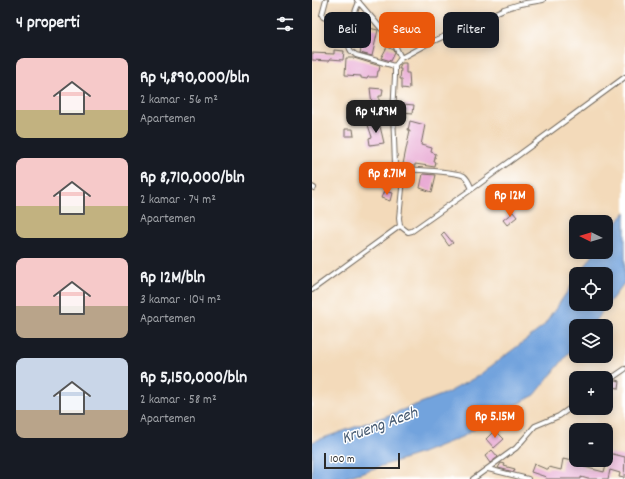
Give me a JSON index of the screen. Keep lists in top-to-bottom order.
{
  "water": ["Krueng Aceh"],
  "scale_bar": "100 m",
  "north": "left",
  "page": {
    "heading": "4 properti",
    "chip": ["Beli", "Sewa", "Filter"],
    "list": [
      {
        "name": "Rp 4,890,000/bln",
        "note": "2 kamar · 56 m² · Apartemen"
      },
      {
        "name": "Rp 8,710,000/bln",
        "note": "2 kamar · 74 m² · Apartemen"
      },
      {
        "name": "Rp 12M/bln",
        "note": "3 kamar · 104 m² · Apartemen"
      },
      {
        "name": "Rp 5,150,000/bln",
        "note": "2 kamar · 58 m² · Apartemen"
      }
    ],
    "price": [
      "Rp 4.89M",
      "Rp 8.71M",
      "Rp 12M",
      "Rp 5.15M"
    ],
    "map_buttons": ["+", "−"],
    "scale": "100 m"
  }
}
